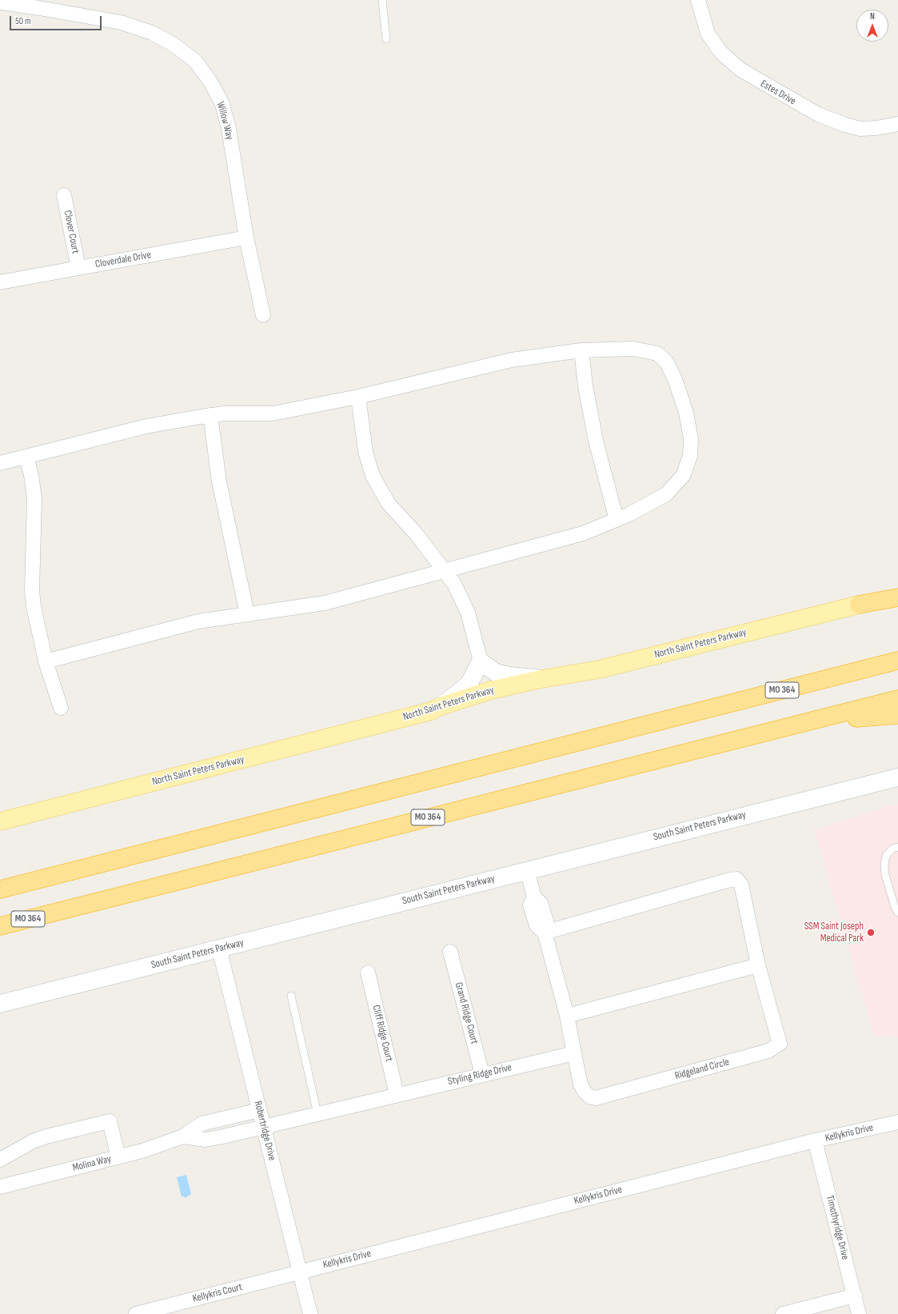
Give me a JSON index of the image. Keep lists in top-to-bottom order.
{
  "streets": {
    "highway": ["MO 364"],
    "main road": ["North Saint Peters Parkway", "South Saint Peters Parkway"],
    "street": [
      "Estes Drive",
      "Willow Way",
      "Clover Court",
      "Cloverdale Drive",
      "Grand Ridge Court",
      "Cliff Ridge Court",
      "Ridgeland Circle",
      "Styling Ridge Drive",
      "Robertridge Drive",
      "Kellykris Drive",
      "Molina Way",
      "Timothyridge Drive",
      "Kellykris Court"
    ]
  },
  "crossings": [
    ["Willow Way", "Cloverdale Drive"],
    ["Clover Court", "Cloverdale Drive"],
    ["South Saint Peters Parkway", "Robertridge Drive"],
    ["Grand Ridge Court", "Styling Ridge Drive"],
    ["Cliff Ridge Court", "Styling Ridge Drive"],
    ["Ridgeland Circle", "Styling Ridge Drive"],
    ["Styling Ridge Drive", "Robertridge Drive"],
    ["Styling Ridge Drive", "Molina Way"],
    ["Robertridge Drive", "Kellykris Drive"],
    ["Robertridge Drive", "Molina Way"],
    ["Robertridge Drive", "Kellykris Court"],
    ["Kellykris Drive", "Timothyridge Drive"],
    ["Kellykris Drive", "Kellykris Court"]
  ],
  "places": ["SSM Saint Joseph Medical Park"],
  "scale_bar": "50 m",
  "north": "top"
}
